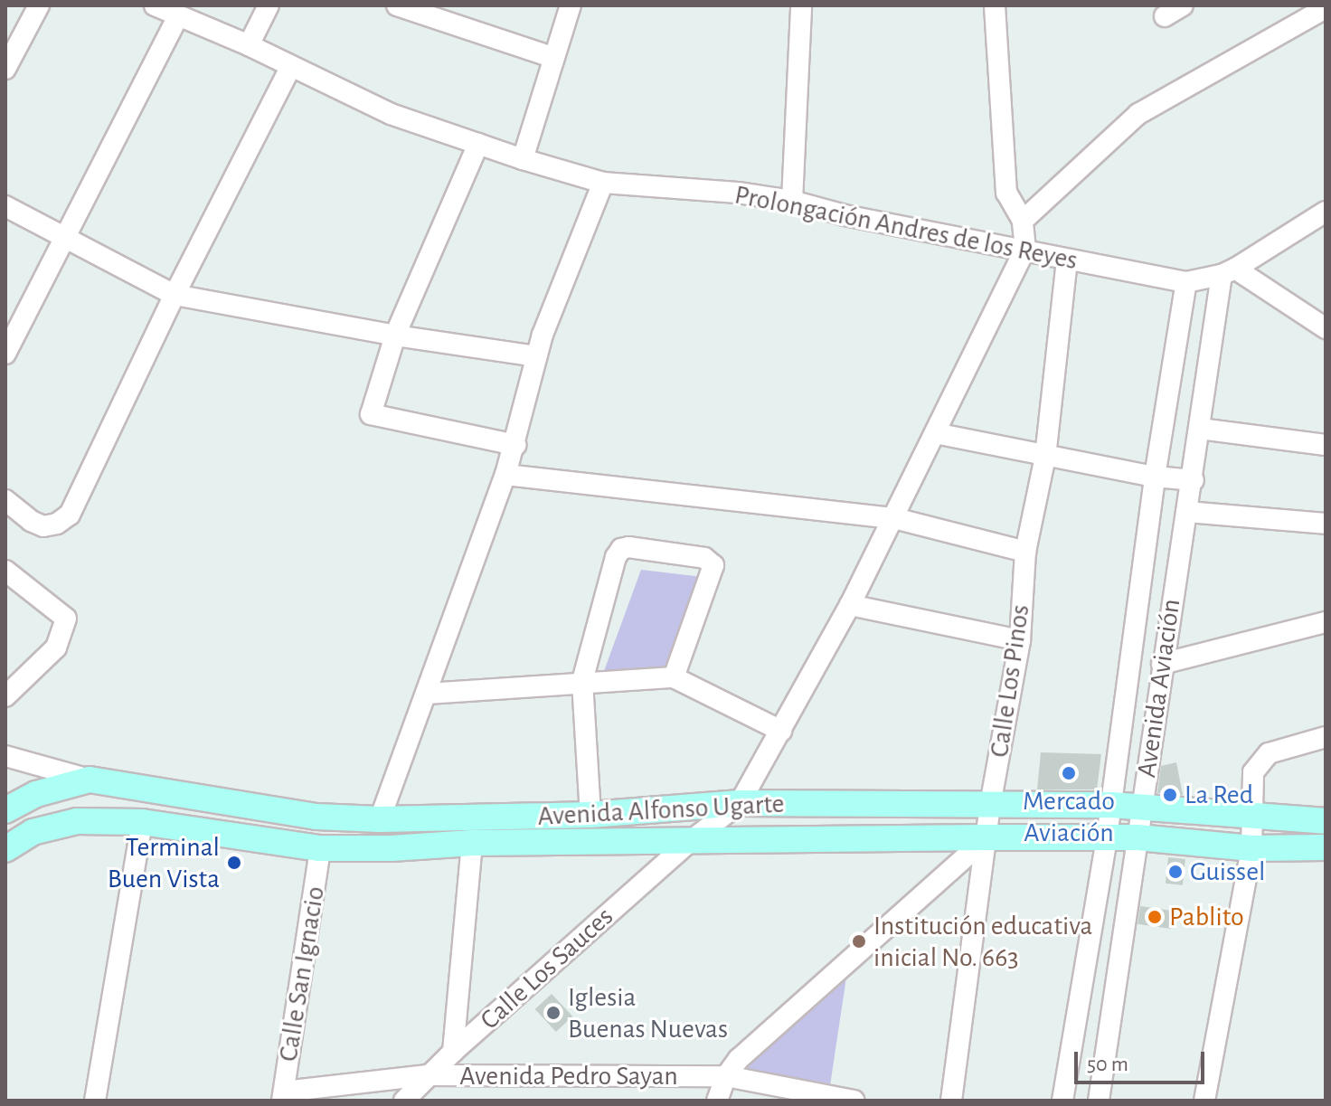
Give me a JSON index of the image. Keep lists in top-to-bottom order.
{
  "streets": {
    "main road": ["Avenida Alfonso Ugarte"],
    "street": [
      "Prolongación Andres de los Reyes",
      "Calle Los Pinos",
      "Avenida Aviación",
      "Calle Los Sauces",
      "Calle San Ignacio",
      "Avenida Pedro Sayan"
    ]
  },
  "crossings": [
    ["Prolongación Andres de los Reyes", "Calle Los Pinos"],
    ["Prolongación Andres de los Reyes", "Avenida Aviación"],
    ["Calle Los Pinos", "Avenida Alfonso Ugarte"],
    ["Avenida Aviación", "Avenida Alfonso Ugarte"],
    ["Avenida Alfonso Ugarte", "Calle Los Sauces"],
    ["Avenida Alfonso Ugarte", "Calle San Ignacio"],
    ["Calle Los Sauces", "Avenida Pedro Sayan"],
    ["Calle San Ignacio", "Avenida Pedro Sayan"]
  ],
  "places": [
    "Mercado Aviación",
    "La Red",
    "Terminal Buen Vista",
    "Guissel",
    "Pablito",
    "Institución educativa inicial No. 663",
    "Iglesia Buenas Nuevas"
  ],
  "scale_bar": "50 m"
}
